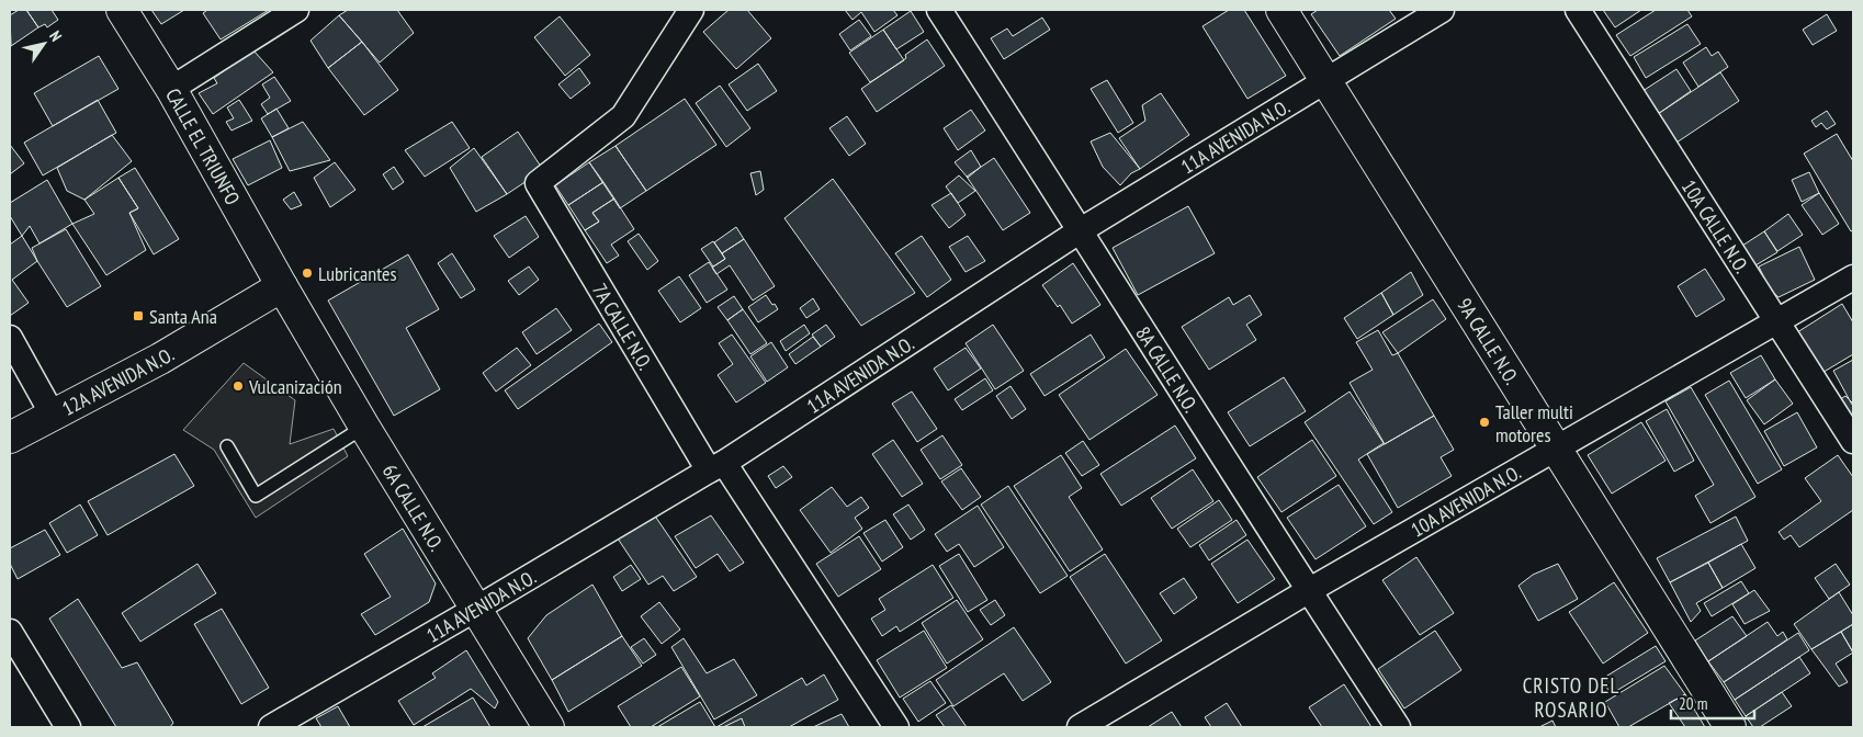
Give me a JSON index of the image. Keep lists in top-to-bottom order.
{
  "streets": {
    "street": [
      "11A AVENIDA N.O.",
      "CALLE EL TRIUNFO",
      "10A CALLE N.O.",
      "7A CALLE N.O.",
      "9A CALLE N.O.",
      "8A CALLE N.O.",
      "12A AVENIDA N.O.",
      "10A AVENIDA N.O.",
      "6A CALLE N.O."
    ]
  },
  "crossings": [
    ["11A AVENIDA N.O.", "7A CALLE N.O."],
    ["11A AVENIDA N.O.", "9A CALLE N.O."],
    ["11A AVENIDA N.O.", "8A CALLE N.O."],
    ["11A AVENIDA N.O.", "6A CALLE N.O."],
    ["CALLE EL TRIUNFO", "12A AVENIDA N.O."],
    ["CALLE EL TRIUNFO", "6A CALLE N.O."],
    ["10A CALLE N.O.", "10A AVENIDA N.O."],
    ["9A CALLE N.O.", "10A AVENIDA N.O."],
    ["8A CALLE N.O.", "10A AVENIDA N.O."],
    ["12A AVENIDA N.O.", "6A CALLE N.O."]
  ],
  "districts": ["CRISTO DEL ROSARIO"],
  "places": {
    "other": ["Lubricantes", "Vulcanización", "Taller multi motores"],
    "transit": ["Santa Ana"]
  },
  "scale_bar": "20 m",
  "north": "top right"
}
